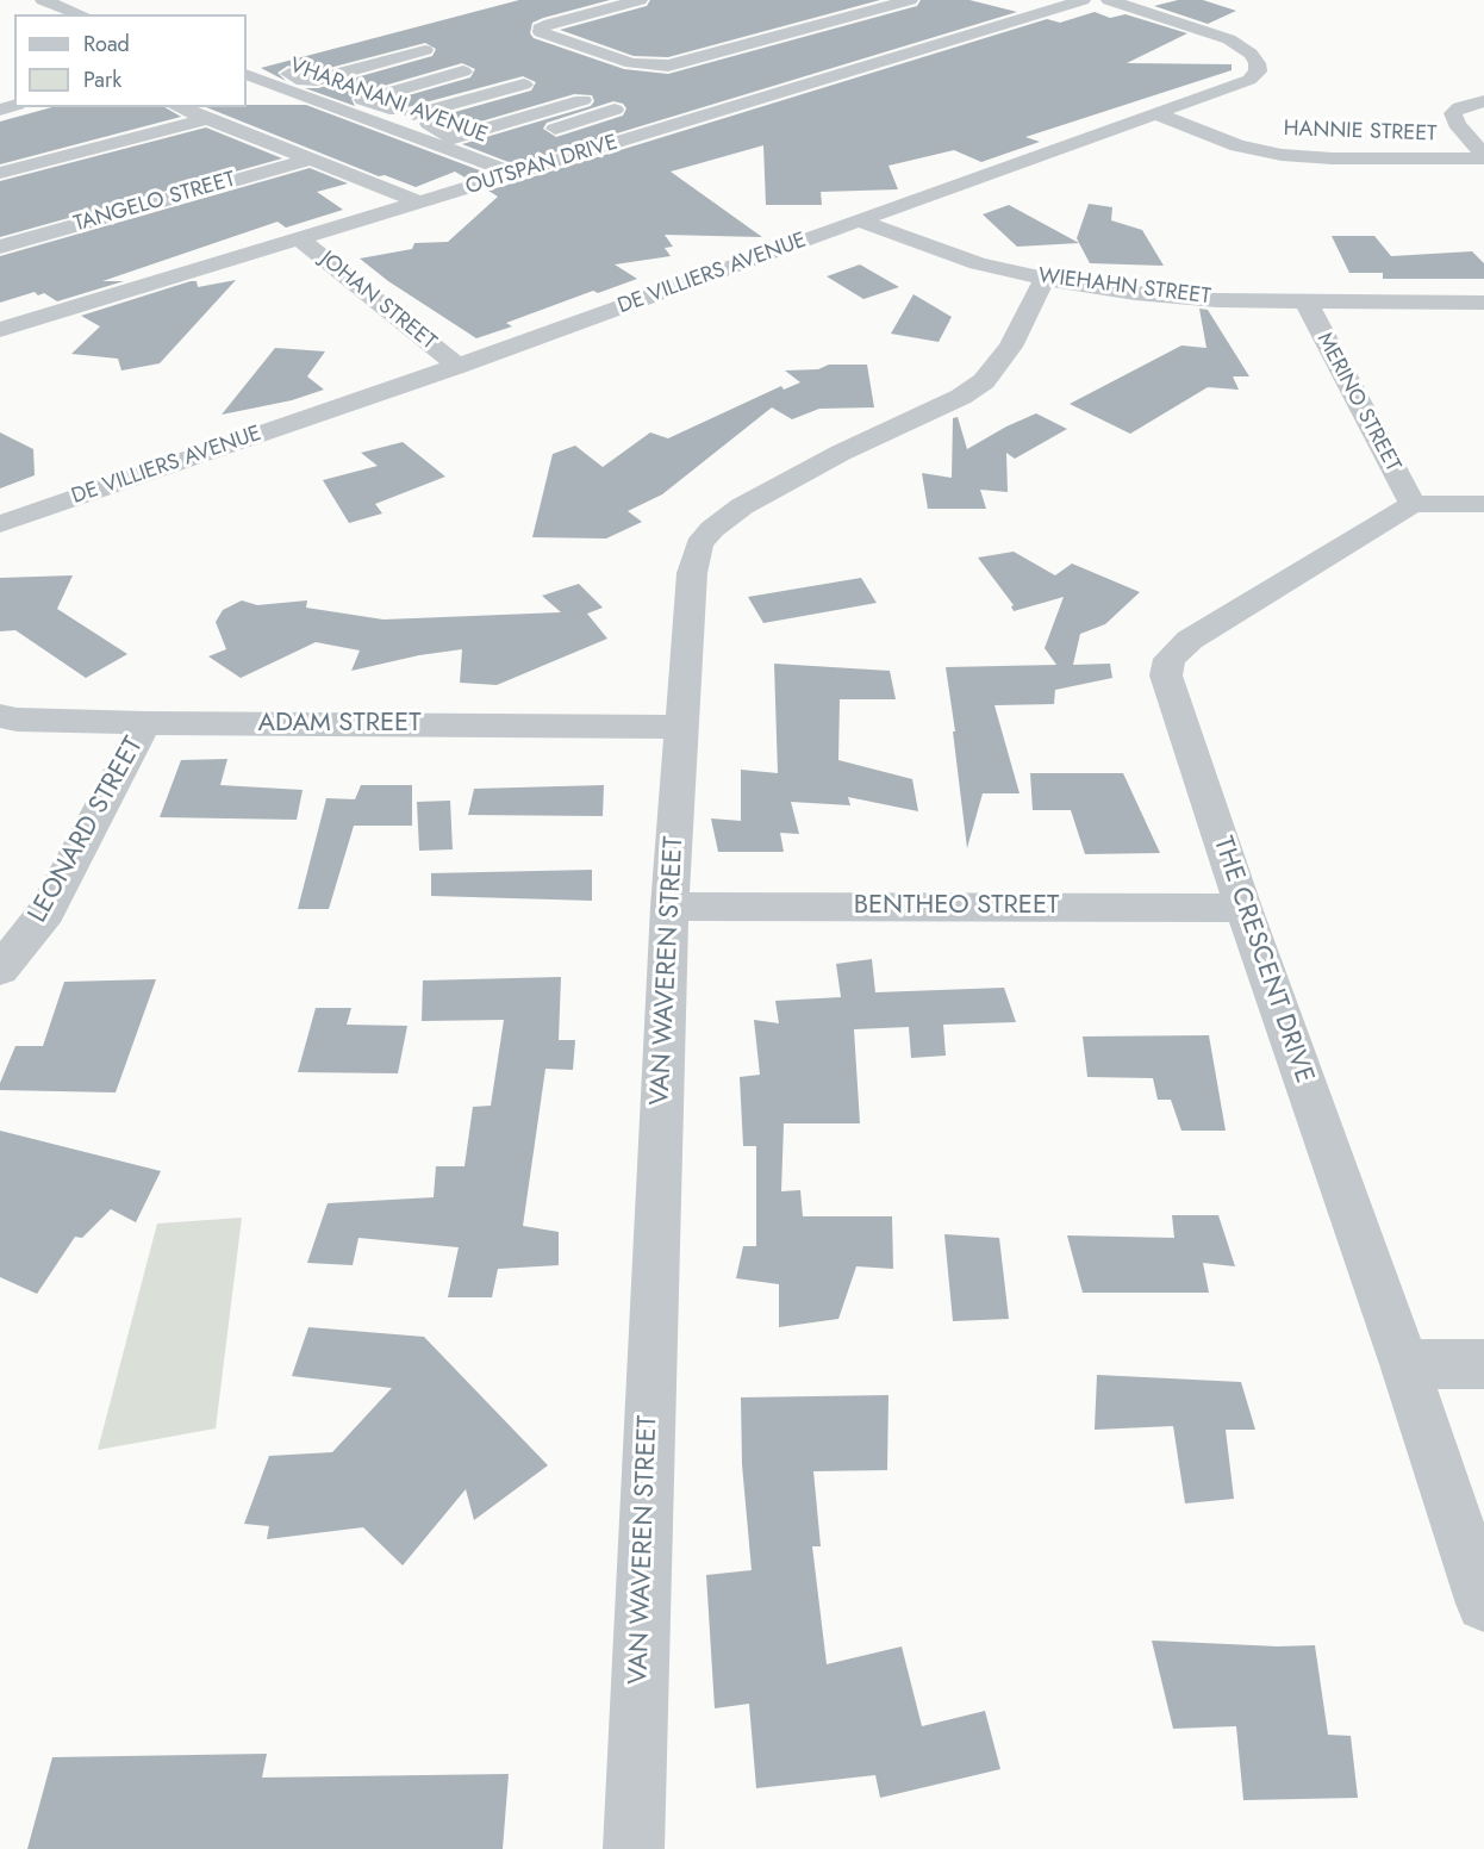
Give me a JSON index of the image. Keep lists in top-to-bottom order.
{
  "streets": {
    "street": [
      "VHARANANI AVENUE",
      "HANNIE STREET",
      "OUTSPAN DRIVE",
      "TANGELO STREET",
      "DE VILLIERS AVENUE",
      "WIEHAHN STREET",
      "JOHAN STREET",
      "MERINO STREET",
      "ADAM STREET",
      "LEONARD STREET",
      "BENTHEO STREET",
      "THE CRESCENT DRIVE",
      "VAN WAVEREN STREET"
    ]
  },
  "crossings": [
    ["VHARANANI AVENUE", "OUTSPAN DRIVE"],
    ["HANNIE STREET", "DE VILLIERS AVENUE"],
    ["OUTSPAN DRIVE", "JOHAN STREET"],
    ["DE VILLIERS AVENUE", "WIEHAHN STREET"],
    ["DE VILLIERS AVENUE", "JOHAN STREET"],
    ["WIEHAHN STREET", "MERINO STREET"],
    ["WIEHAHN STREET", "VAN WAVEREN STREET"],
    ["MERINO STREET", "THE CRESCENT DRIVE"],
    ["ADAM STREET", "LEONARD STREET"],
    ["ADAM STREET", "VAN WAVEREN STREET"],
    ["BENTHEO STREET", "THE CRESCENT DRIVE"],
    ["BENTHEO STREET", "VAN WAVEREN STREET"]
  ],
  "legend": ["Road", "Park"]
}
